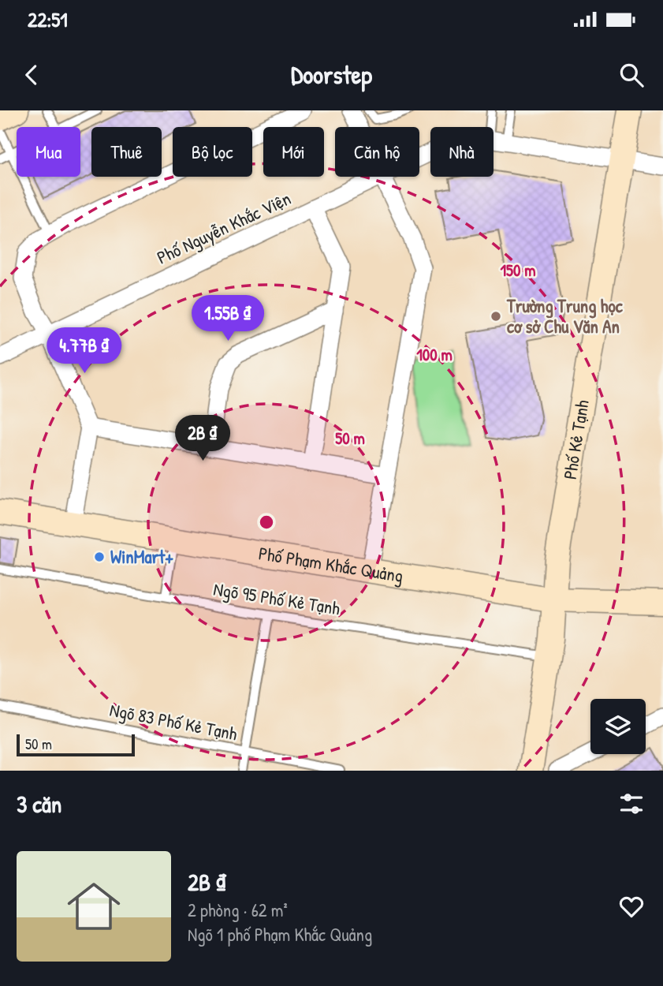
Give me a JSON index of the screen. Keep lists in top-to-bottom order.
{
  "streets": {
    "street": ["Phố Nguyễn Khắc Viện", "Phố Kẻ Tạnh", "Phố Phạm Khắc Quảng"],
    "lane": ["Ngõ 95 Phố Kẻ Tạnh", "Ngõ 83 Phố Kẻ Tạnh"]
  },
  "crossings": [
    ["Phố Nguyễn Khắc Viện", "Phố Kẻ Tạnh"],
    ["Phố Kẻ Tạnh", "Phố Phạm Khắc Quảng"],
    ["Phố Kẻ Tạnh", "Ngõ 95 Phố Kẻ Tạnh"]
  ],
  "places": ["Trường Trung học cơ sở Chu Văn An", "WinMart+"],
  "scale_bar": "50 m",
  "page": {
    "status": "22:51",
    "header": "Doorstep",
    "chip": [
      "Mua",
      "Thuê",
      "Bộ lọc",
      "Mới",
      "Căn hộ",
      "Nhà"
    ],
    "price": ["1.55B ₫", "4.77B ₫", "2B ₫"],
    "scale": "50 m",
    "heading": "3 căn",
    "list": [
      {
        "name": "2B ₫",
        "note": "2 phòng · 62 m² · Ngõ 1 phố Phạm Khắc Quảng"
      }
    ]
  },
  "rings": ["150 m", "100 m", "50 m"]
}
